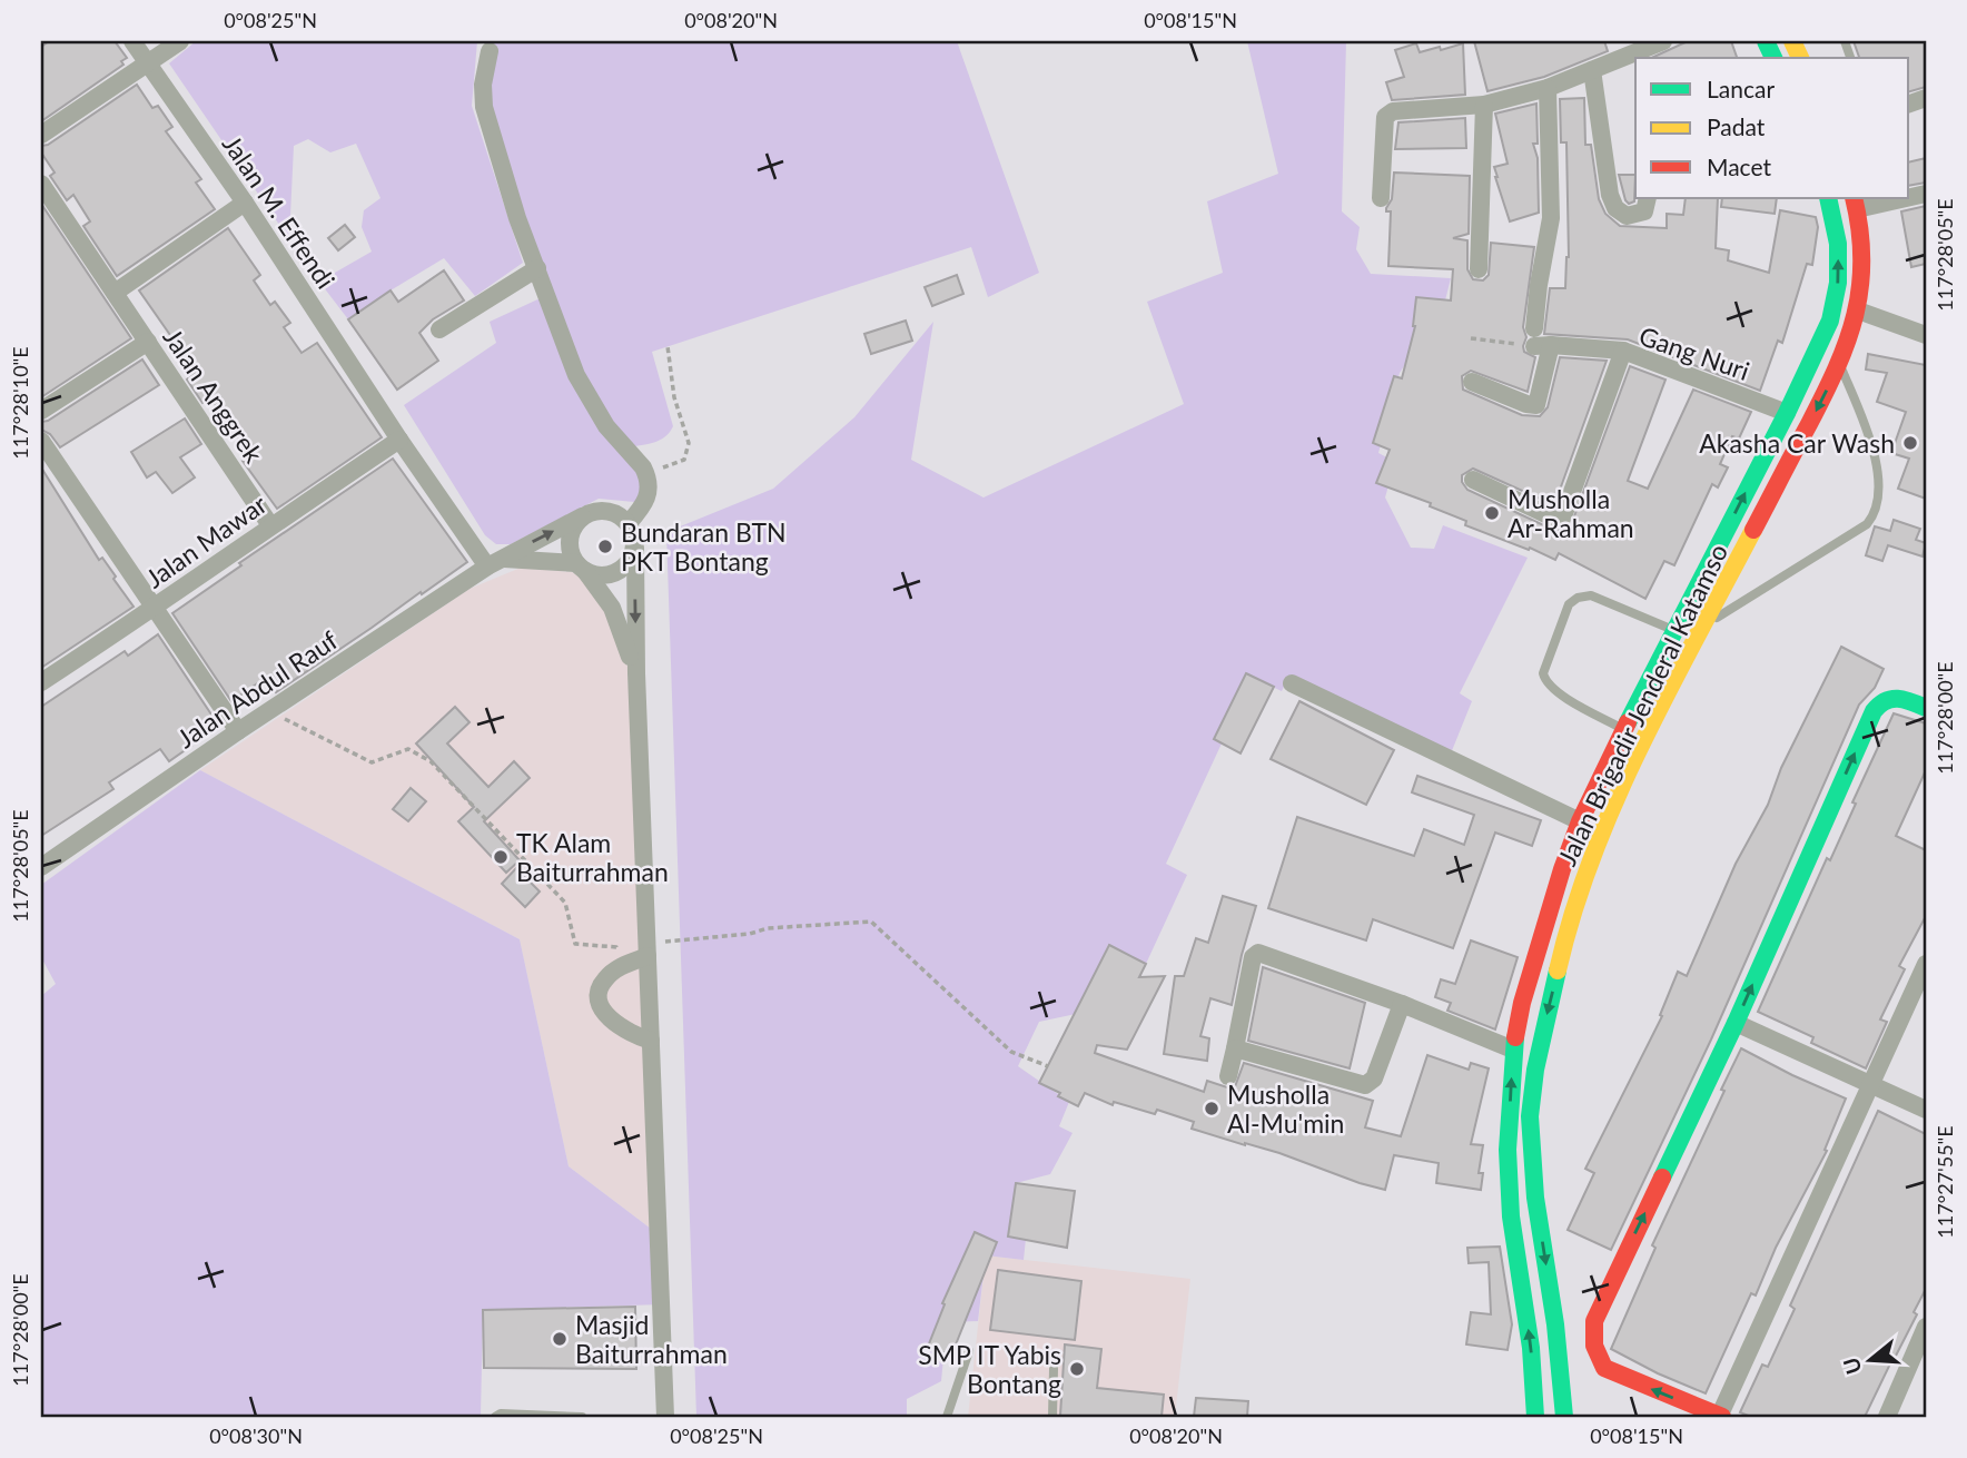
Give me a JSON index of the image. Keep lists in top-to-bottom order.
{
  "streets": {
    "main road": ["Jalan Brigadir Jenderal Katamso"],
    "street": [
      "Jalan M. Effendi",
      "Gang Nuri",
      "Jalan Anggrek",
      "Jalan Mawar",
      "Jalan Abdul Rauf"
    ]
  },
  "crossings": [
    ["Jalan M. Effendi", "Jalan Mawar"],
    ["Jalan M. Effendi", "Jalan Abdul Rauf"],
    ["Gang Nuri", "Jalan Brigadir Jenderal Katamso"],
    ["Jalan Anggrek", "Jalan Mawar"]
  ],
  "places": [
    "Akasha Car Wash",
    "Musholla Ar-Rahman",
    "Bundaran BTN PKT Bontang",
    "TK Alam Baiturrahman",
    "Musholla Al-Mu'min",
    "Masjid Baiturrahman",
    "SMP IT Yabis Bontang"
  ],
  "legend": ["Lancar", "Padat", "Macet"],
  "north": "left",
  "coordinates": [
    "0°08'25\"N",
    "0°08'20\"N",
    "0°08'15\"N",
    "117°28'05\"E",
    "117°28'10\"E",
    "117°28'00\"E",
    "117°27'55\"E",
    "0°08'30\"N"
  ]
}
